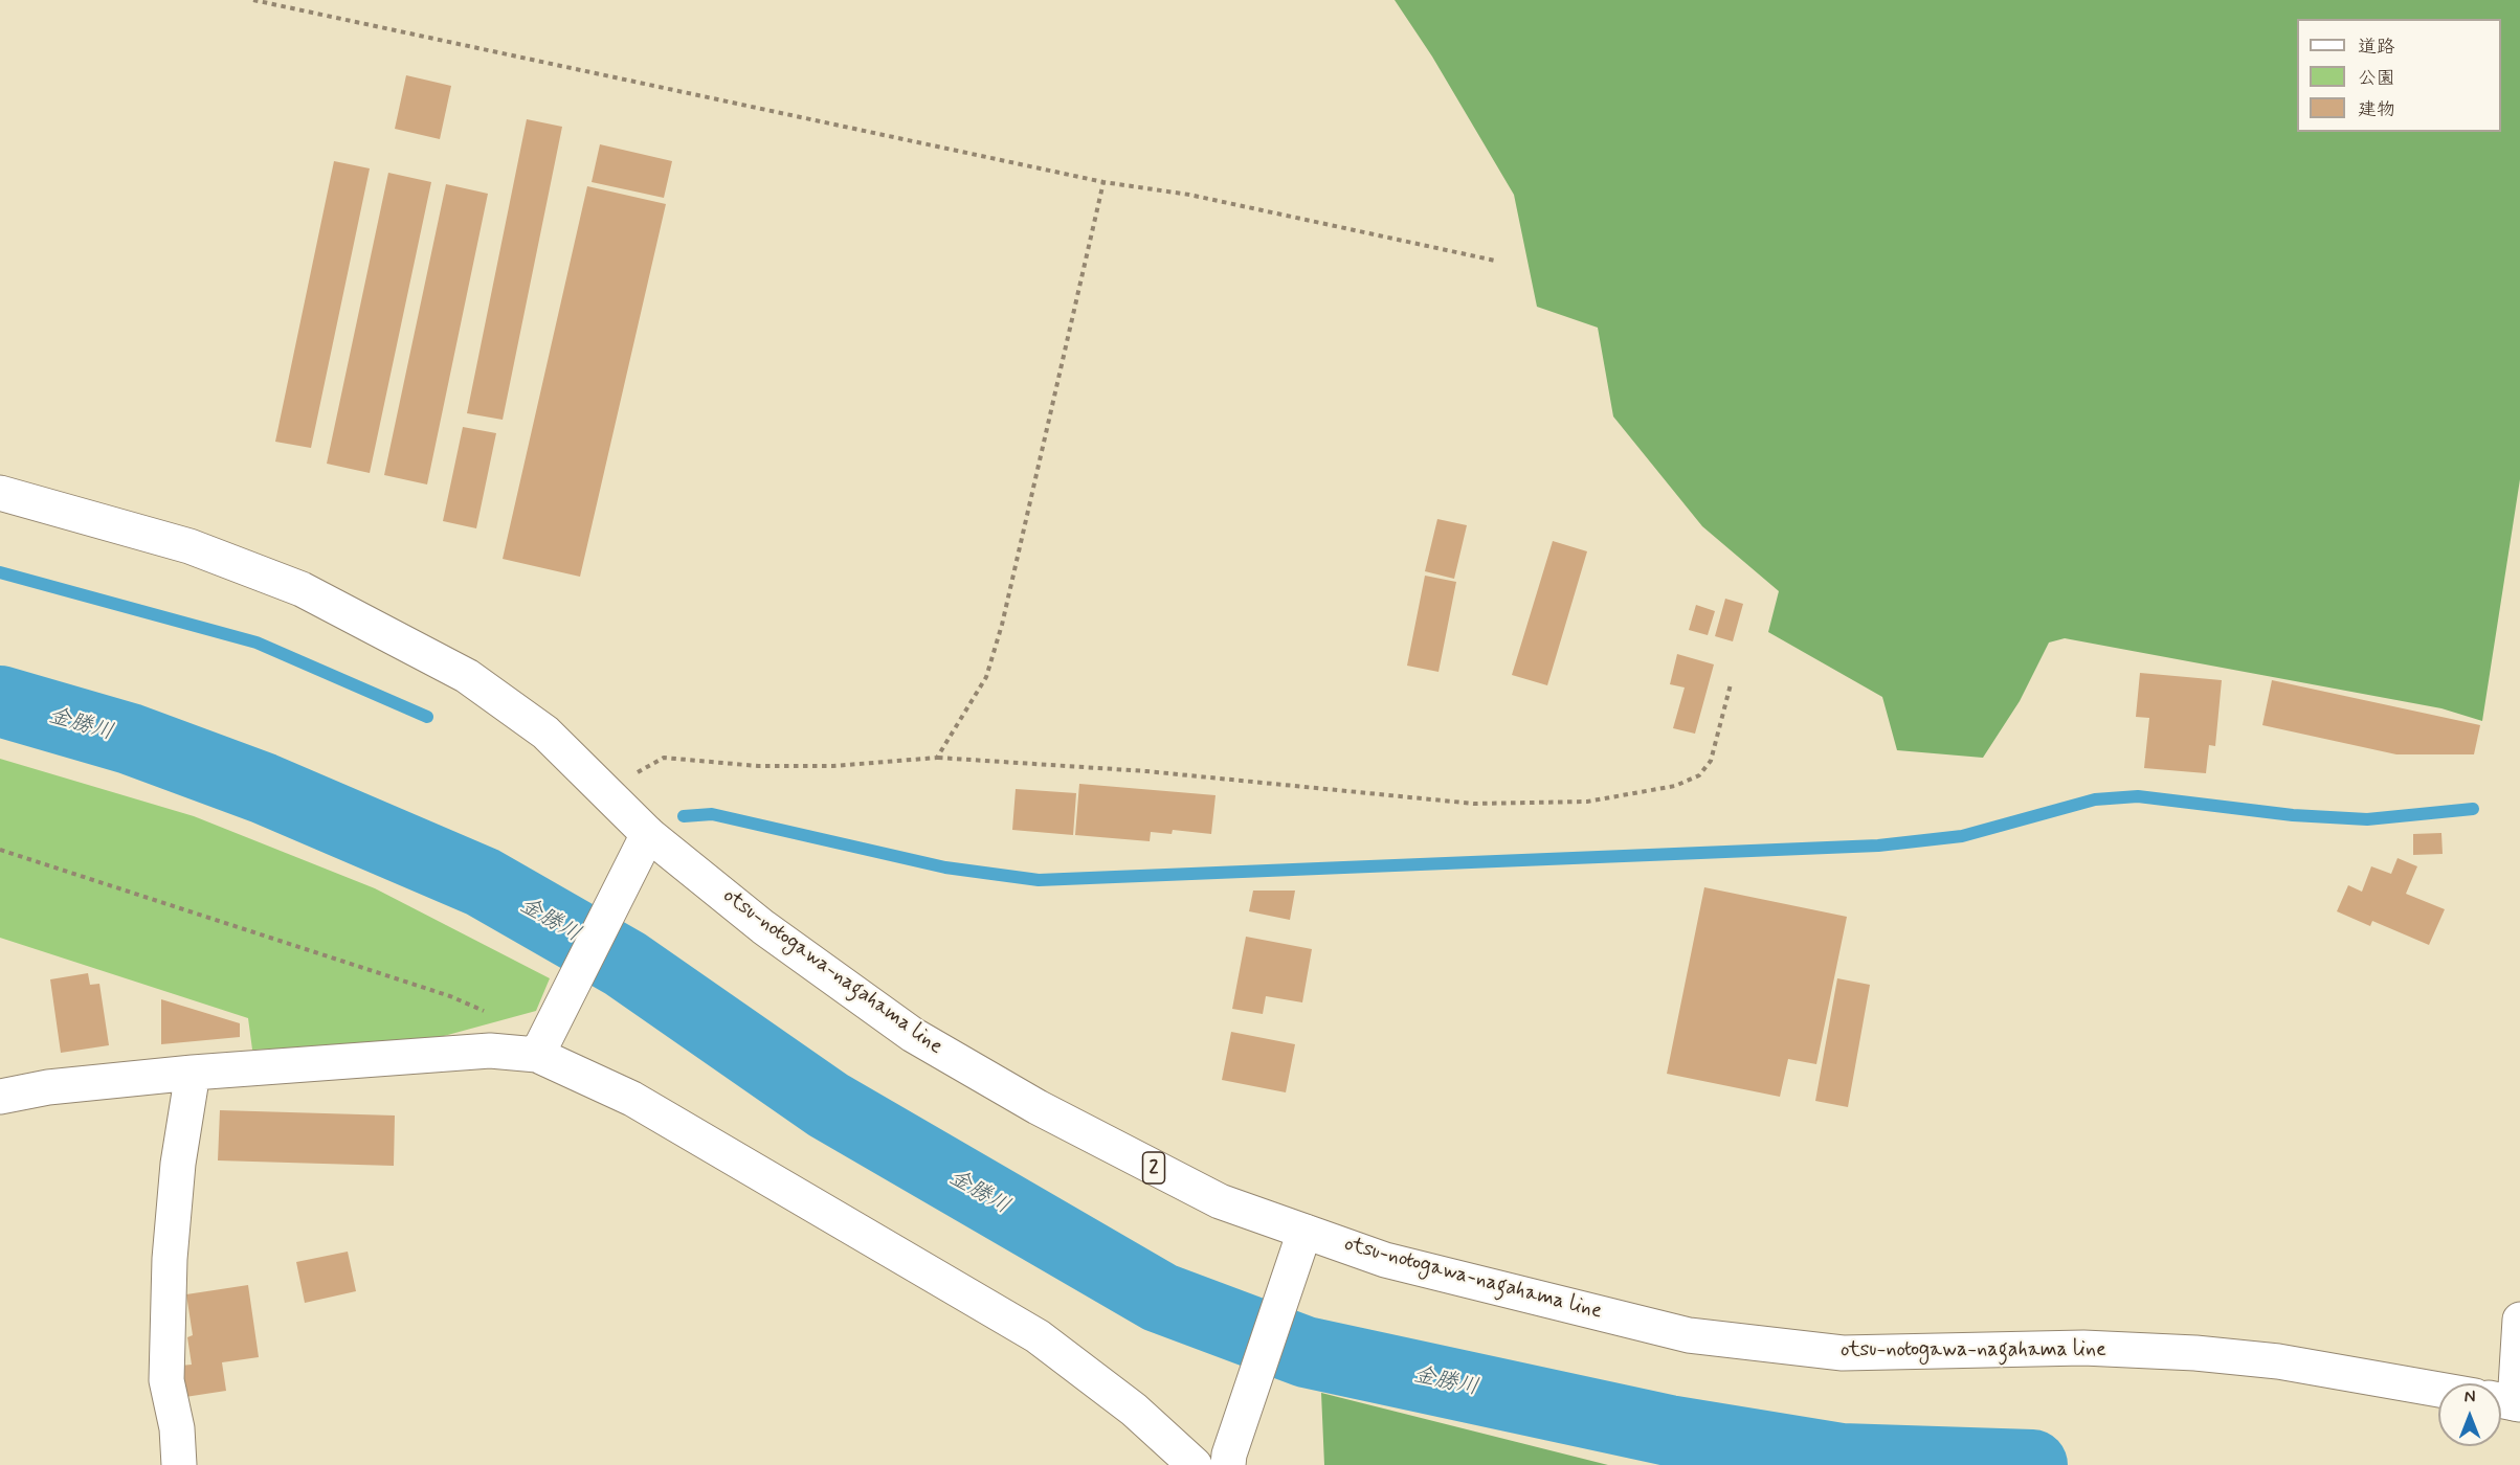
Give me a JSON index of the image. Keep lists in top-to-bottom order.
{
  "streets": {
    "main road": ["otsu-notogawa-nagahama line", "2"]
  },
  "water": ["金勝川"],
  "legend": ["道路", "公園", "建物"],
  "north": "top"
}
